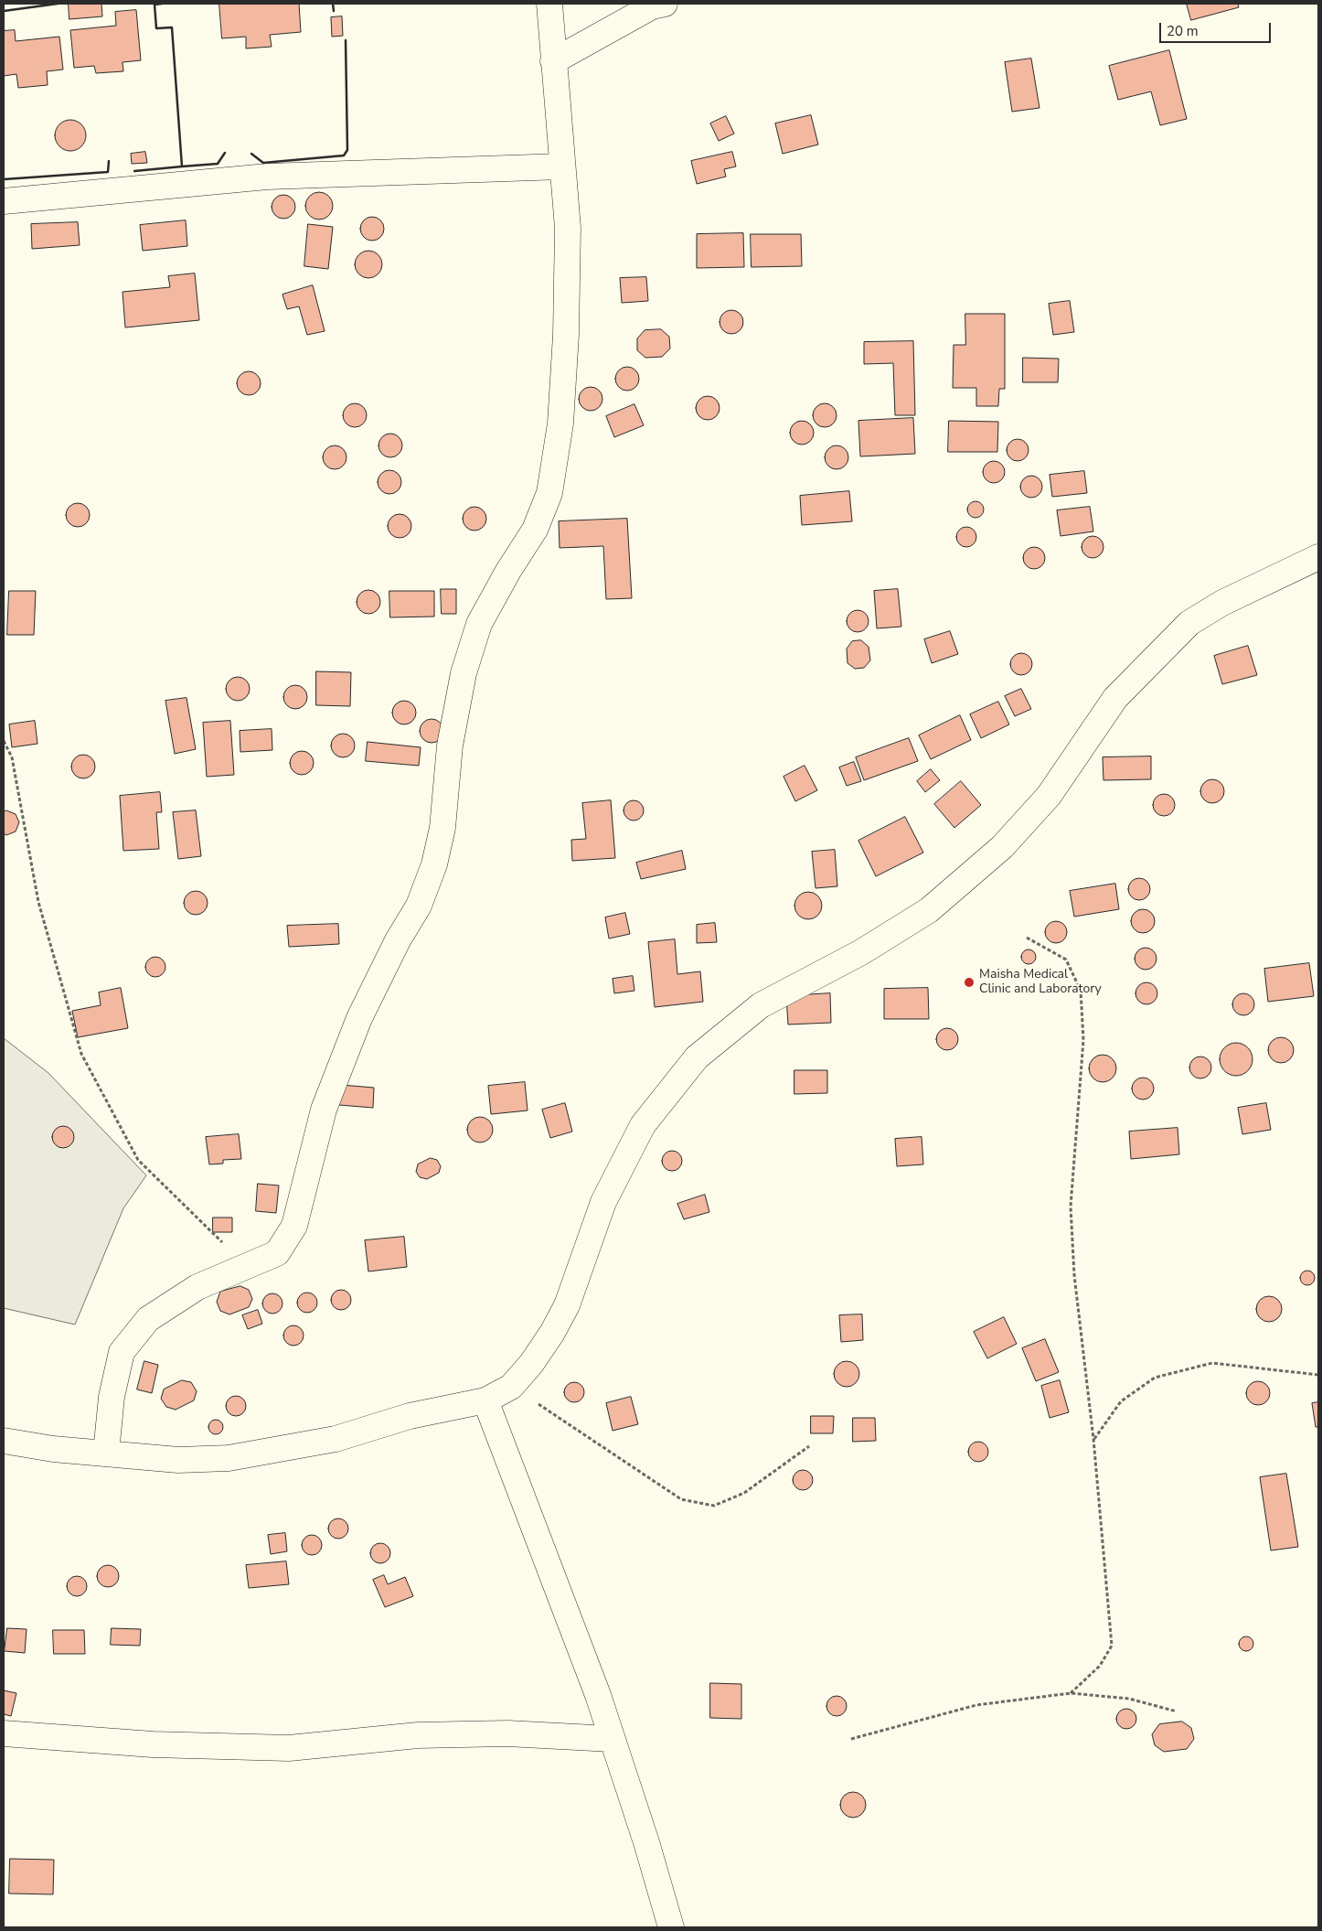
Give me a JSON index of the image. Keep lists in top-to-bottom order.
{
  "places": ["Maisha Medical Clinic and Laboratory"],
  "scale_bar": "20 m"
}
